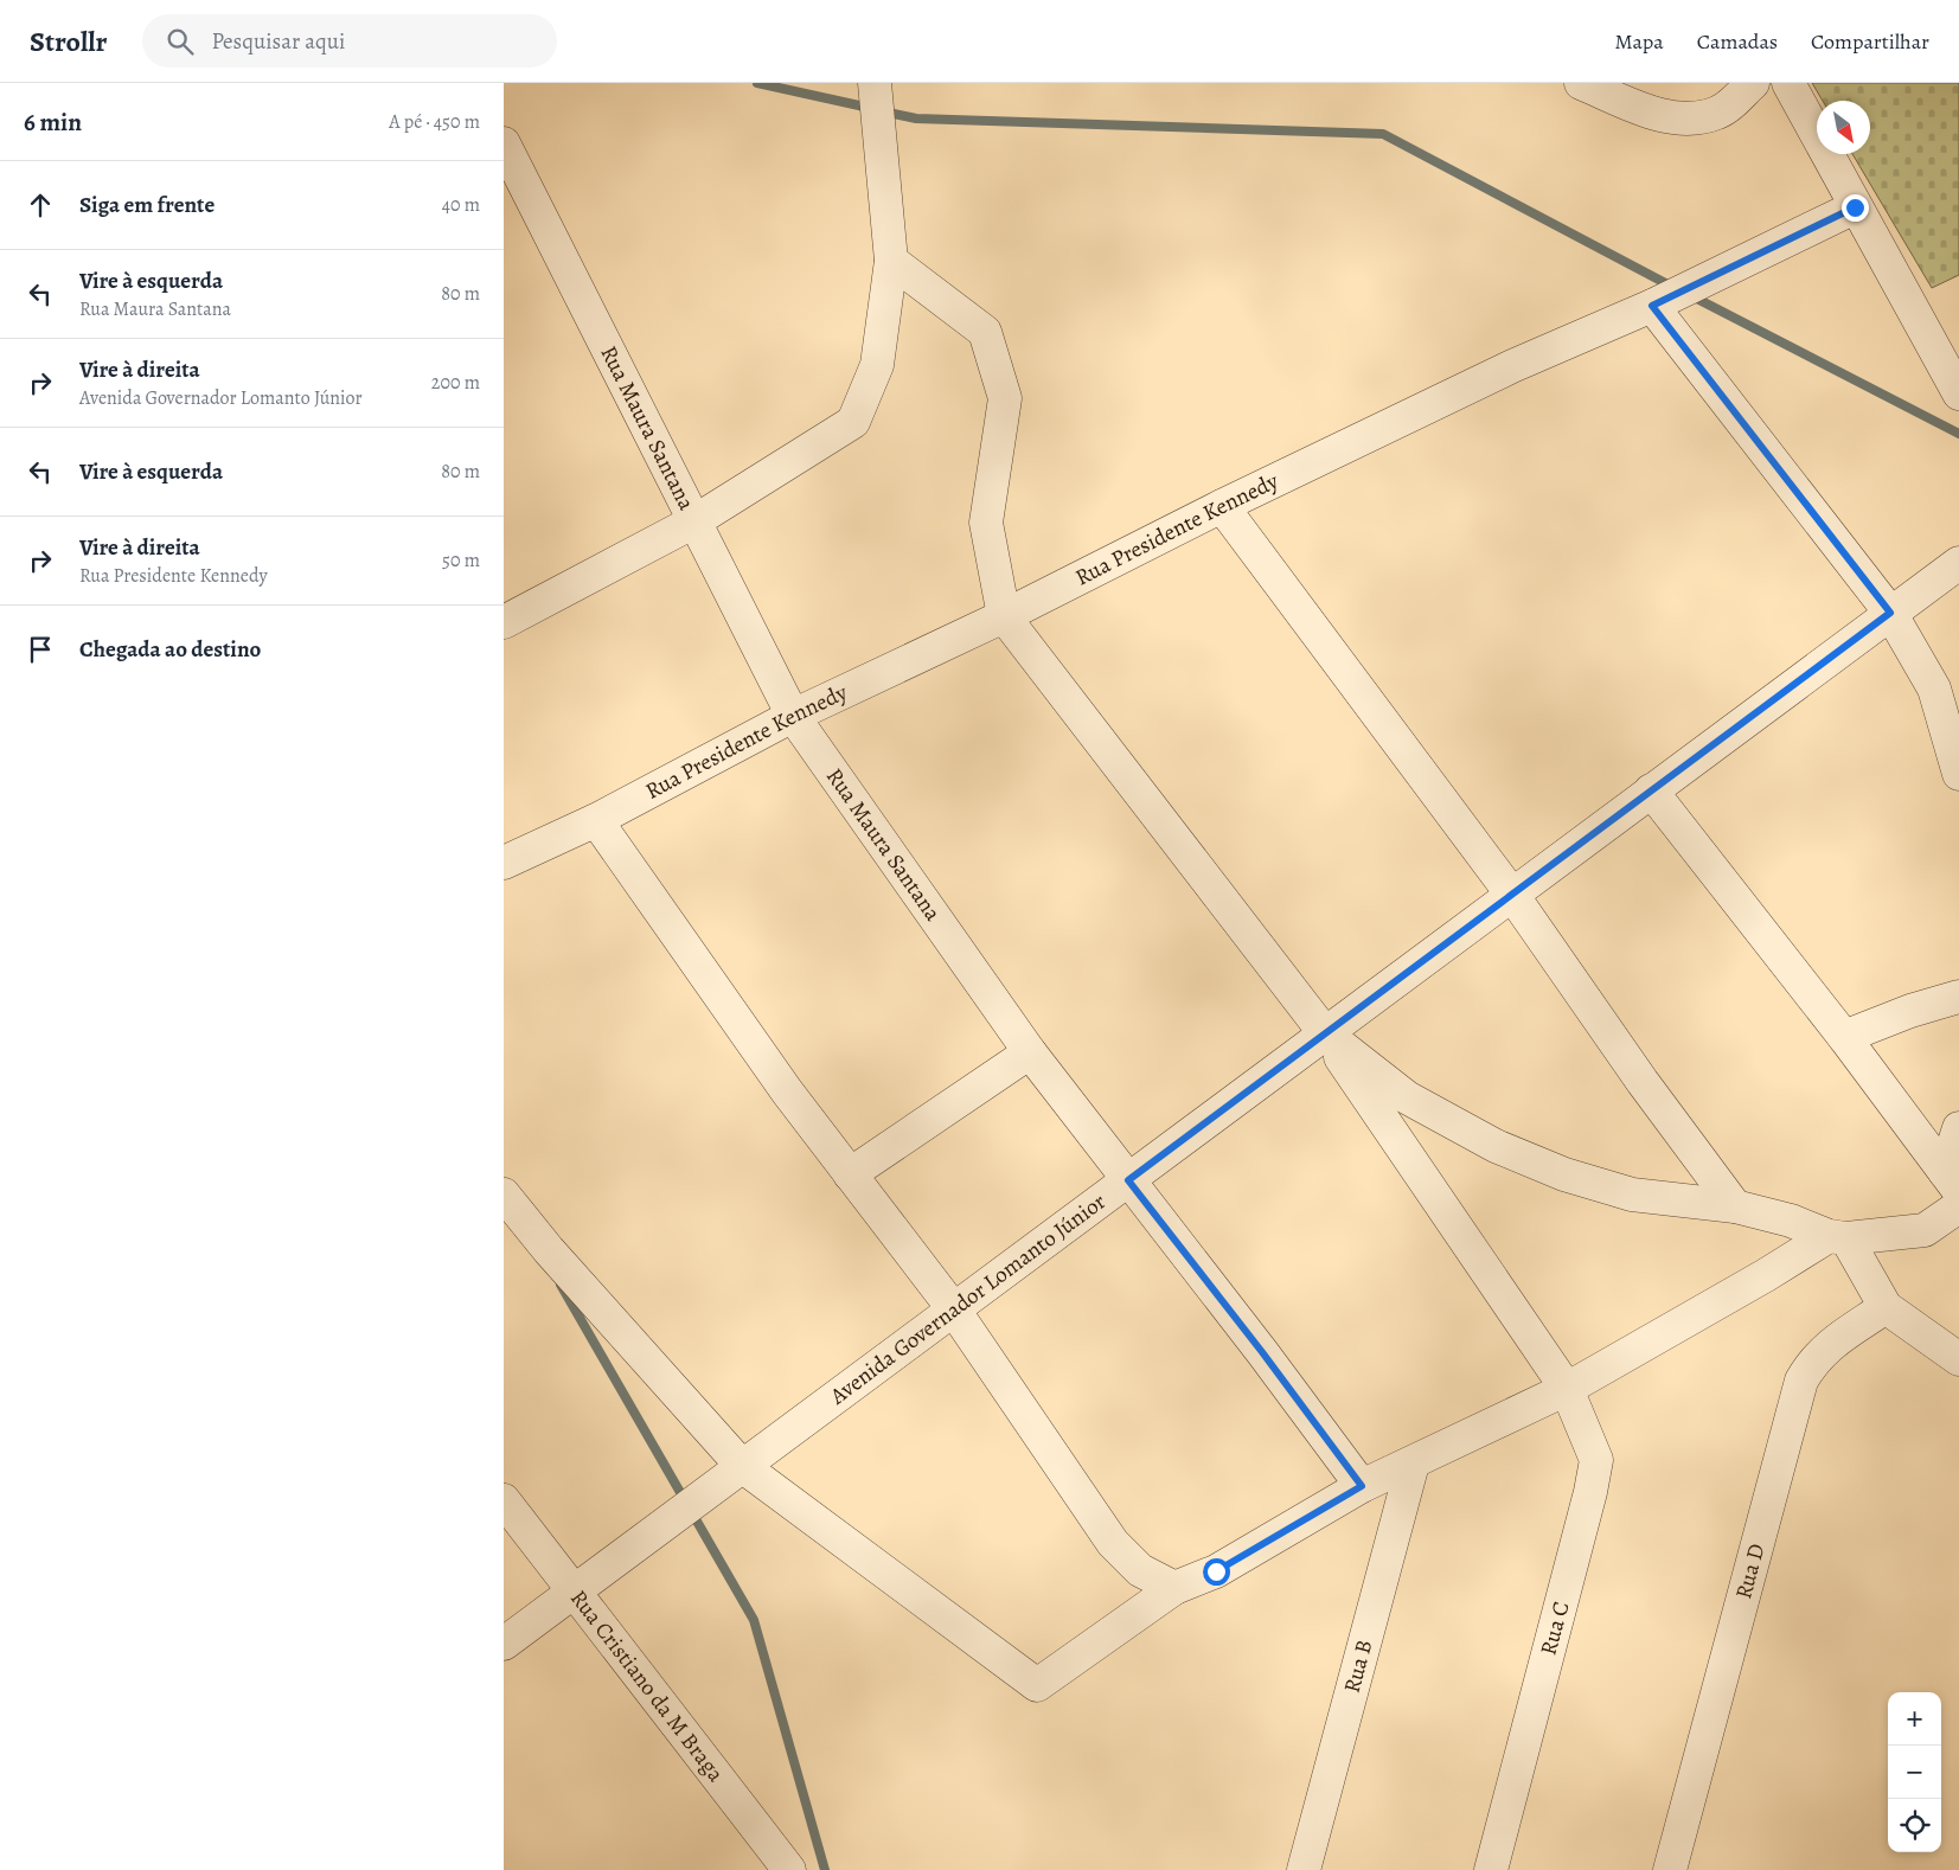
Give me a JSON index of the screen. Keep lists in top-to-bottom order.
{
  "streets": {
    "street": [
      "Rua Maura Santana",
      "Rua Presidente Kennedy",
      "Avenida Governador Lomanto Júnior",
      "Rua D",
      "Rua C",
      "Rua B",
      "Rua Cristiano da M Braga"
    ]
  },
  "crossings": [
    ["Rua Maura Santana", "Rua Presidente Kennedy"],
    ["Rua Maura Santana", "Avenida Governador Lomanto Júnior"],
    ["Avenida Governador Lomanto Júnior", "Rua C"],
    ["Avenida Governador Lomanto Júnior", "Rua Cristiano da M Braga"]
  ],
  "north": "bottom right",
  "page": {
    "header": "Strollr",
    "search": "Pesquisar aqui",
    "nav": ["Mapa", "Camadas", "Compartilhar"],
    "heading": ["6 min", "A pé · 450 m"],
    "list": [
      ["Siga em frente", "40 m"],
      ["Vire à esquerda", "Rua Maura Santana", "80 m"],
      ["Vire à direita", "Avenida Governador Lomanto Júnior", "200 m"],
      ["Vire à esquerda", "80 m"],
      ["Vire à direita", "Rua Presidente Kennedy", "50 m"],
      "Chegada ao destino"
    ],
    "map_buttons": ["+", "−"]
  }
}
